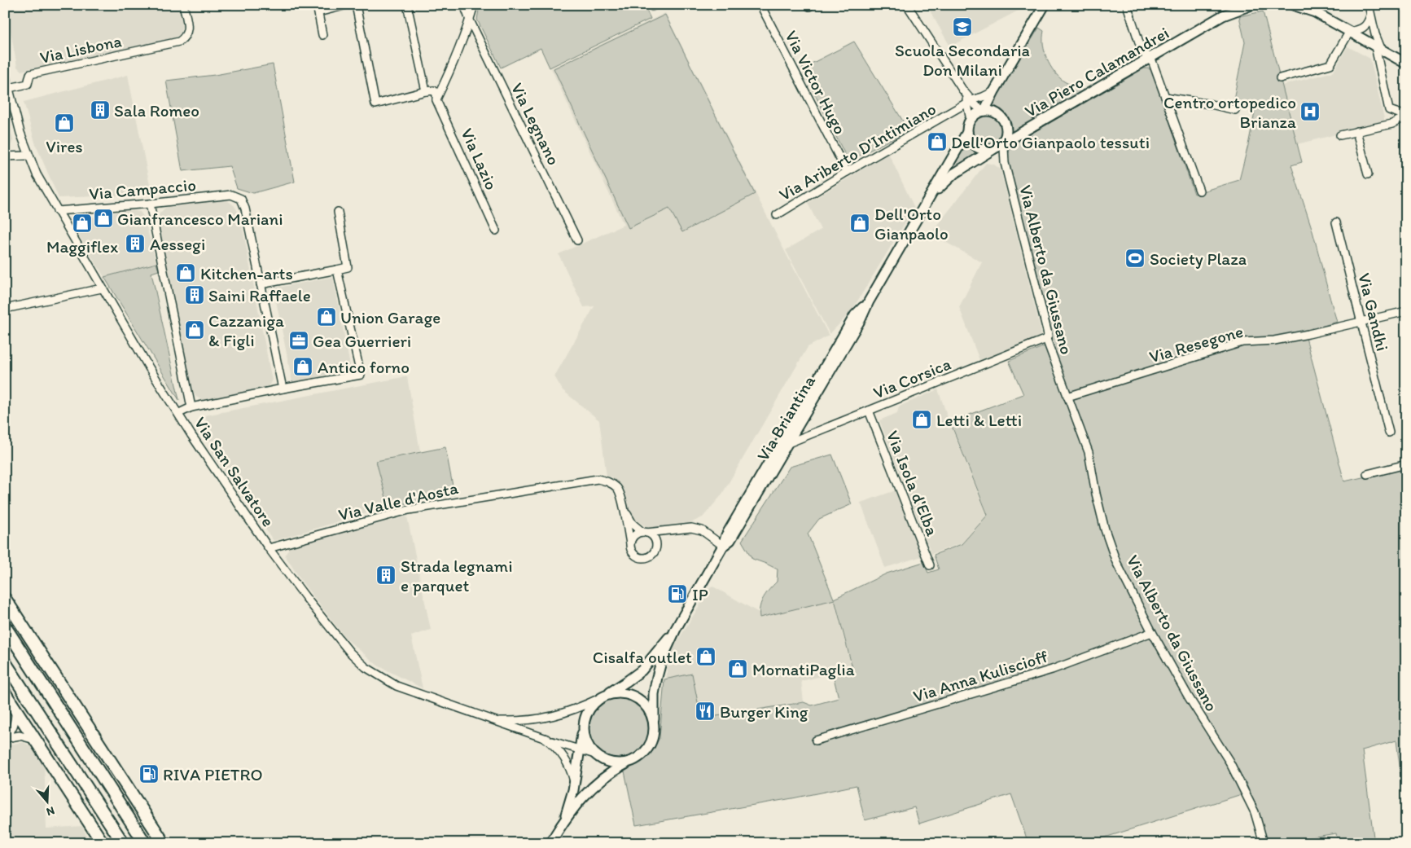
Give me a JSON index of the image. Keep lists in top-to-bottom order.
{
  "streets": {
    "main road": ["Via Piero Calamandrei", "Via Briantina"],
    "street": [
      "Via Lisbona",
      "Via Victor Hugo",
      "Via Legnano",
      "Via Ariberto D'Intimiano",
      "Via Lazio",
      "Via Campaccio",
      "Via Alberto da Giussano",
      "Via Gandhi",
      "Via Resegone",
      "Via Corsica",
      "Via San Salvatore",
      "Via Isola d'Elba",
      "Via Valle d'Aosta",
      "Via Anna Kuliscioff"
    ]
  },
  "crossings": [
    ["Via Lisbona", "Via San Salvatore"],
    ["Via Piero Calamandrei", "Via Ariberto D'Intimiano"],
    ["Via Piero Calamandrei", "Via Alberto da Giussano"],
    ["Via Piero Calamandrei", "Via Briantina"],
    ["Via Victor Hugo", "Via Ariberto D'Intimiano"],
    ["Via Ariberto D'Intimiano", "Via Alberto da Giussano"],
    ["Via Ariberto D'Intimiano", "Via Briantina"],
    ["Via Campaccio", "Via San Salvatore"],
    ["Via Alberto da Giussano", "Via Resegone"],
    ["Via Alberto da Giussano", "Via Corsica"],
    ["Via Alberto da Giussano", "Via Briantina"],
    ["Via Alberto da Giussano", "Via Anna Kuliscioff"],
    ["Via Gandhi", "Via Resegone"],
    ["Via Corsica", "Via Briantina"],
    ["Via Corsica", "Via Isola d'Elba"],
    ["Via Briantina", "Via San Salvatore"],
    ["Via San Salvatore", "Via Valle d'Aosta"]
  ],
  "places": {
    "school or university": ["Scuola Secondaria Don Milani"],
    "building": [
      "Sala Romeo",
      "Aessegi",
      "Saini Raffaele",
      "Strada legnami e parquet"
    ],
    "hospital": ["Centro ortopedico Brianza"],
    "shop": [
      "Vires",
      "Dell'Orto Gianpaolo tessuti",
      "Gianfrancesco Mariani",
      "Maggiflex",
      "Dell'Orto Gianpaolo",
      "Kitchen-arts",
      "Union Garage",
      "Cazzaniga & Figli",
      "Antico forno",
      "Letti & Letti",
      "Cisalfa outlet",
      "MornatiPaglia"
    ],
    "sports": ["Society Plaza"],
    "office": ["Gea Guerrieri"],
    "fuel station": ["IP", "RIVA PIETRO"],
    "restaurant": ["Burger King"]
  },
  "north": "bottom"
}
